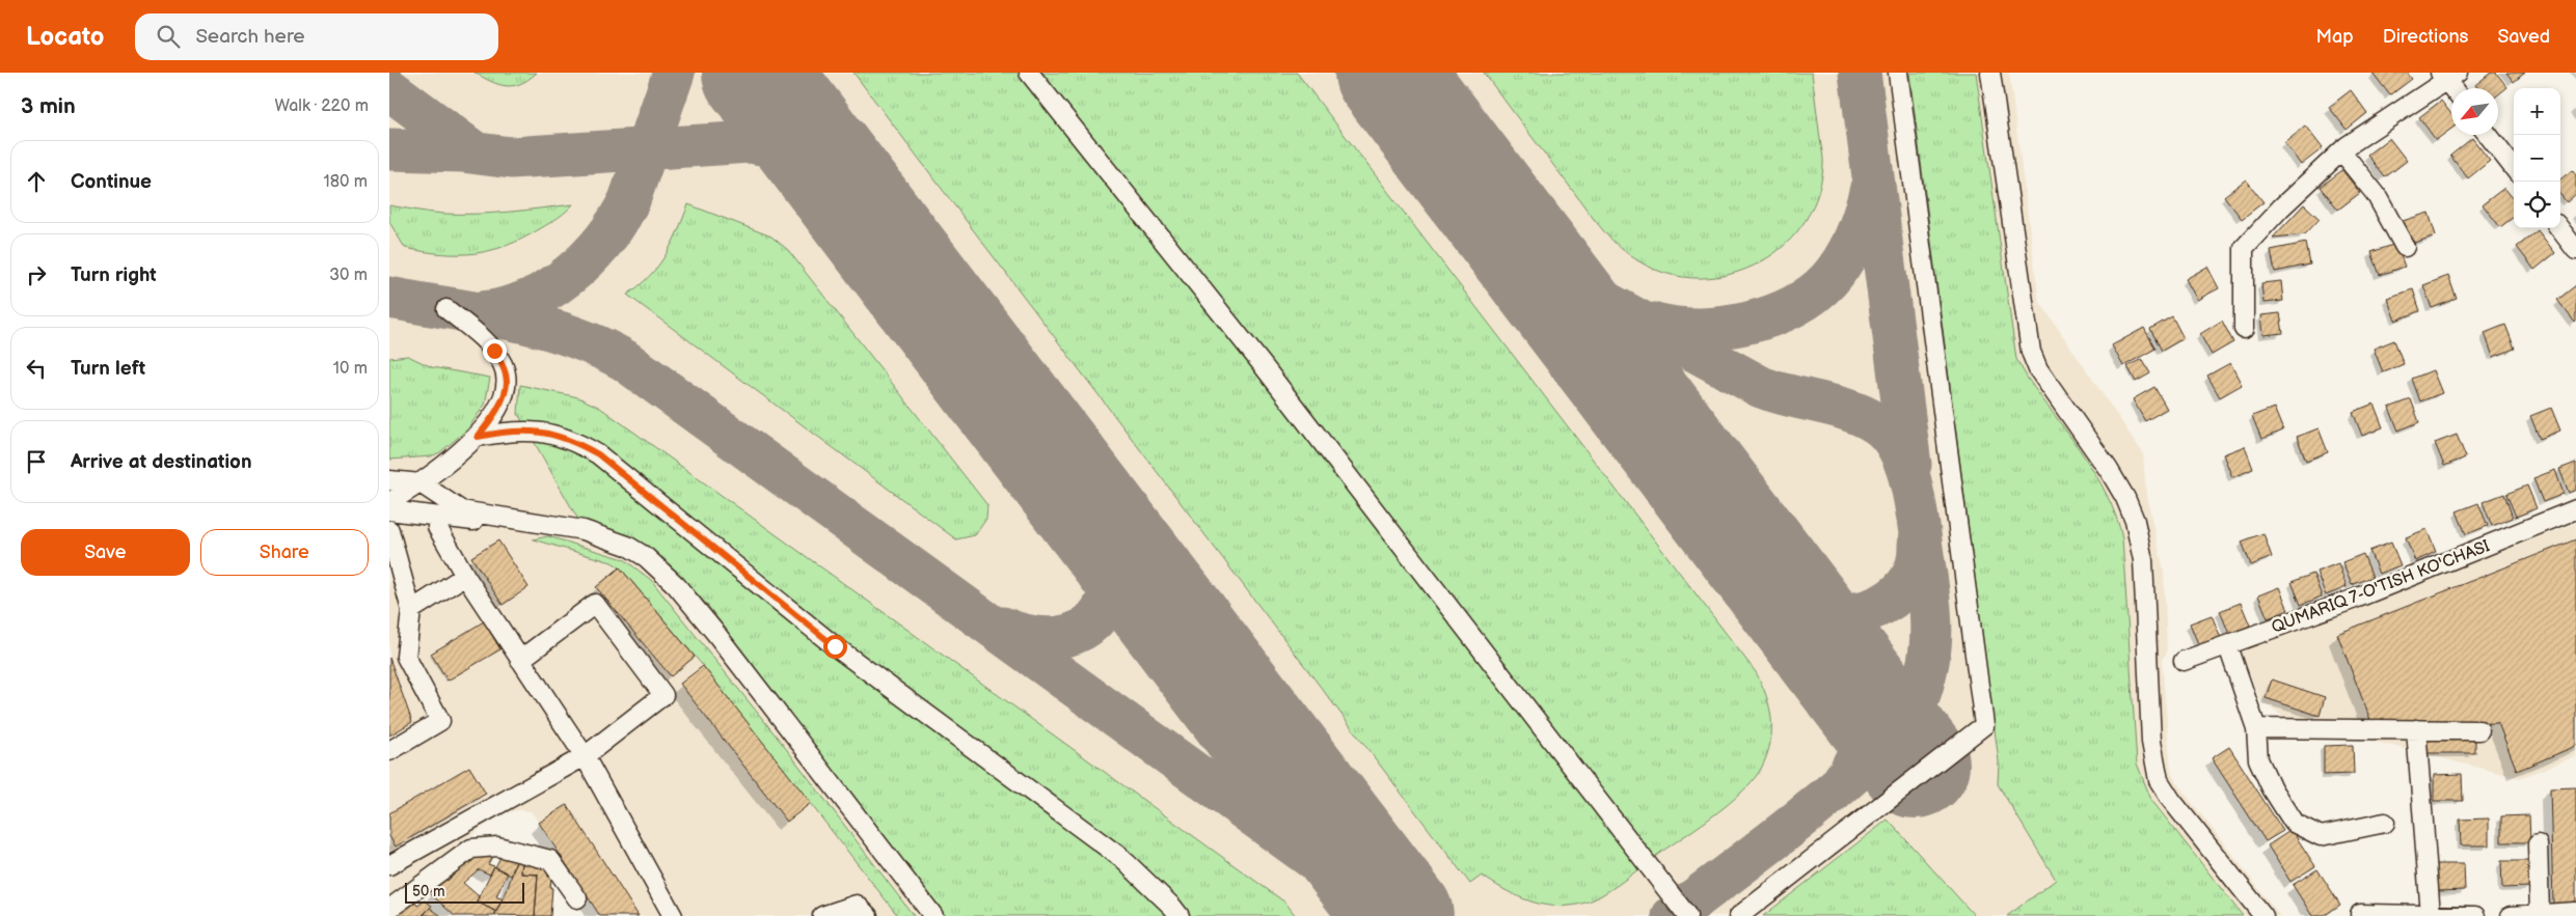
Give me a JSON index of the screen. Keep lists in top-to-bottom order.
{
  "streets": {
    "street": ["QUMARIQ 7-O'TISH KO'CHASI"]
  },
  "scale_bar": "50 m",
  "north": "bottom left",
  "page": {
    "header": "Locato",
    "search": "Search here",
    "nav": ["Map", "Directions", "Saved"],
    "heading": ["3 min", "Walk · 220 m"],
    "map_buttons": ["+", "−"],
    "list": [
      ["Continue", "180 m"],
      ["Turn right", "30 m"],
      ["Turn left", "10 m"],
      "Arrive at destination"
    ],
    "buttons": ["Save", "Share"],
    "scale": "50 m"
  }
}
